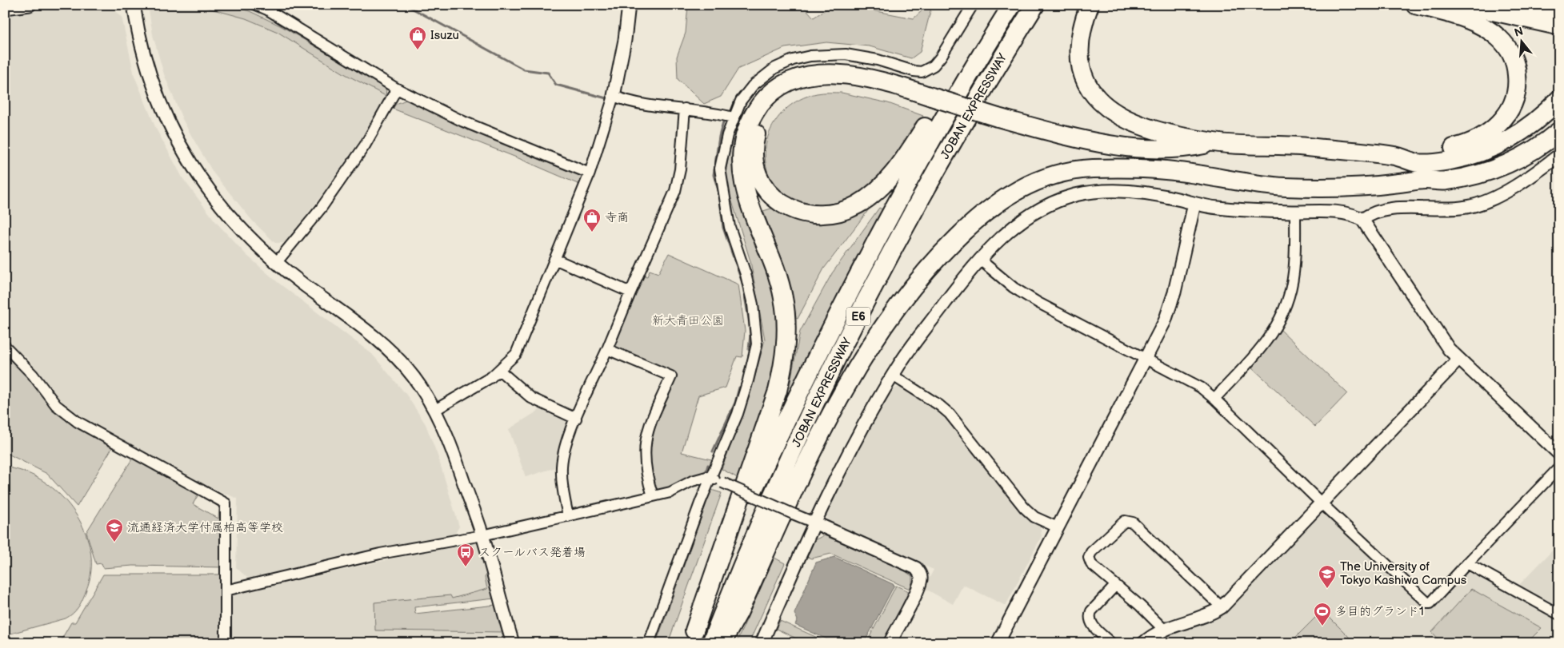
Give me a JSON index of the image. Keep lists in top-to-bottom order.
{
  "streets": {
    "highway": ["JOBAN EXPRESSWAY", "E6"]
  },
  "parks": ["新大青田公園"],
  "places": {
    "shop": ["Isuzu", "寺商"],
    "school or university": ["流通経済大学付属柏高等学校", "The University of Tokyo Kashiwa Campus"],
    "bus stop": ["スクールバス発着場"],
    "sports": ["多目的グランド1"]
  },
  "north": "top"
}
